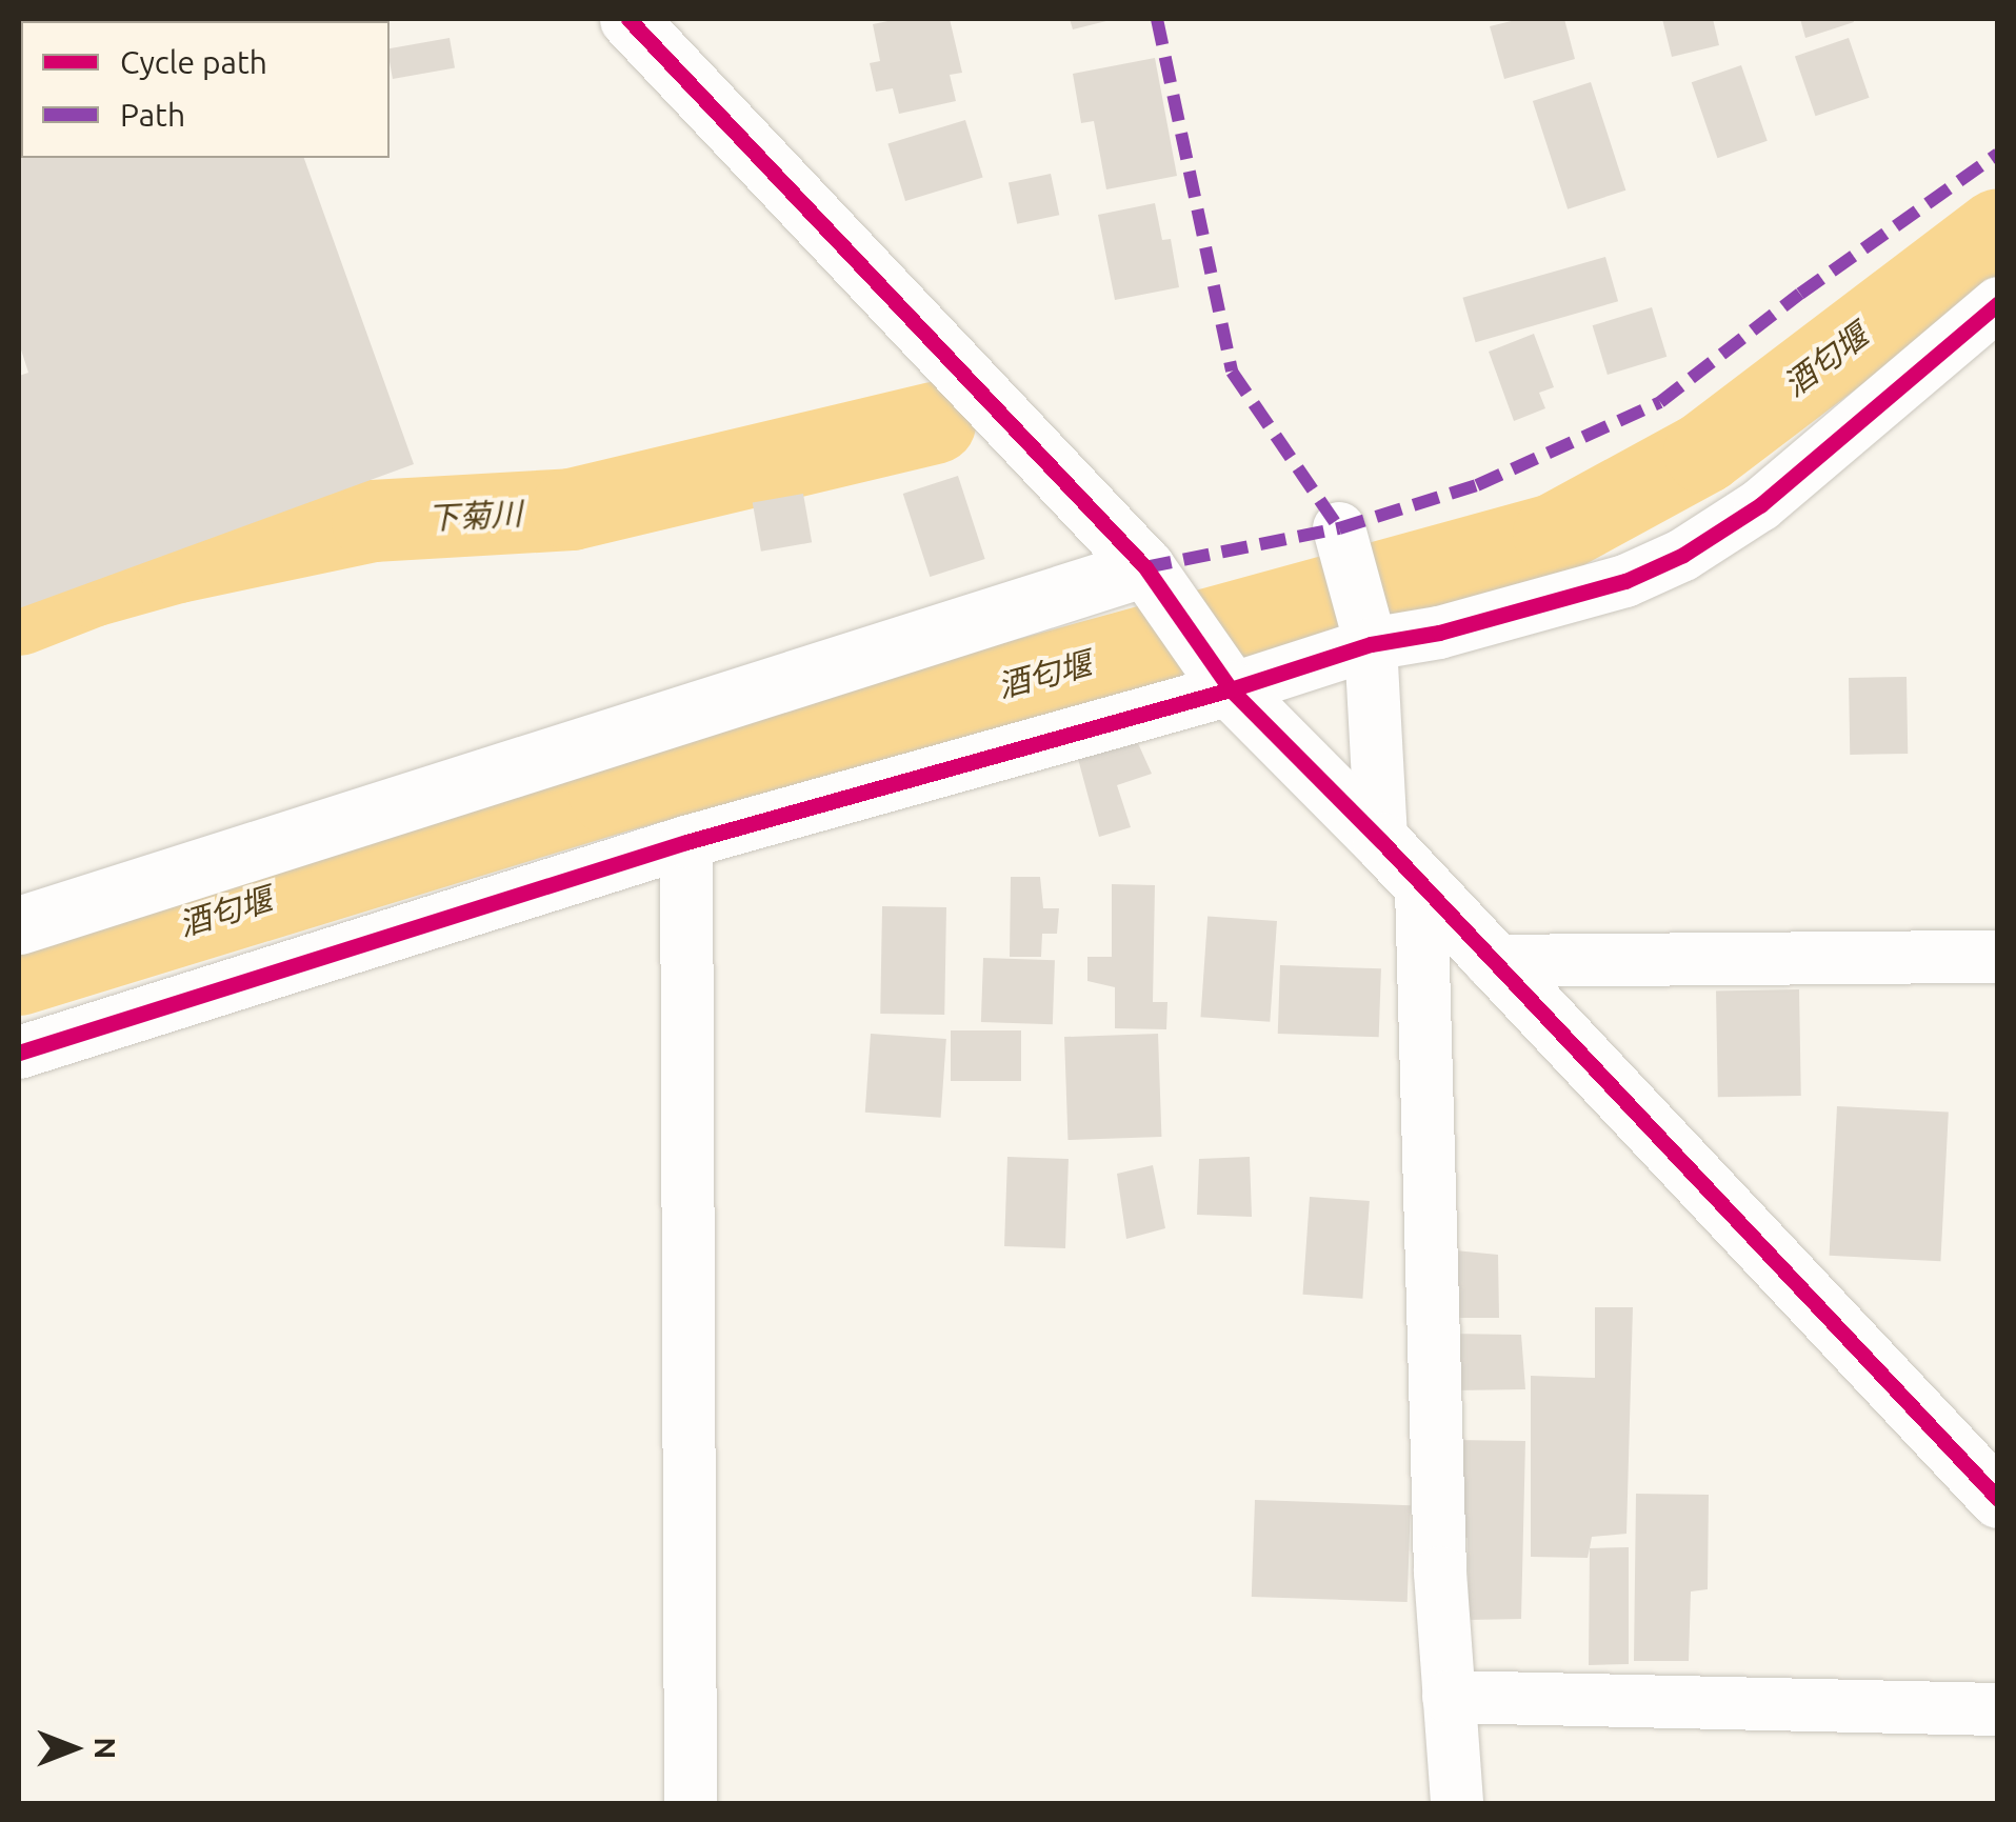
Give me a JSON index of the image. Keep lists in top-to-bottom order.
{
  "water": ["酒匂堰", "下菊川"],
  "legend": ["Cycle path", "Path"],
  "north": "right"
}
